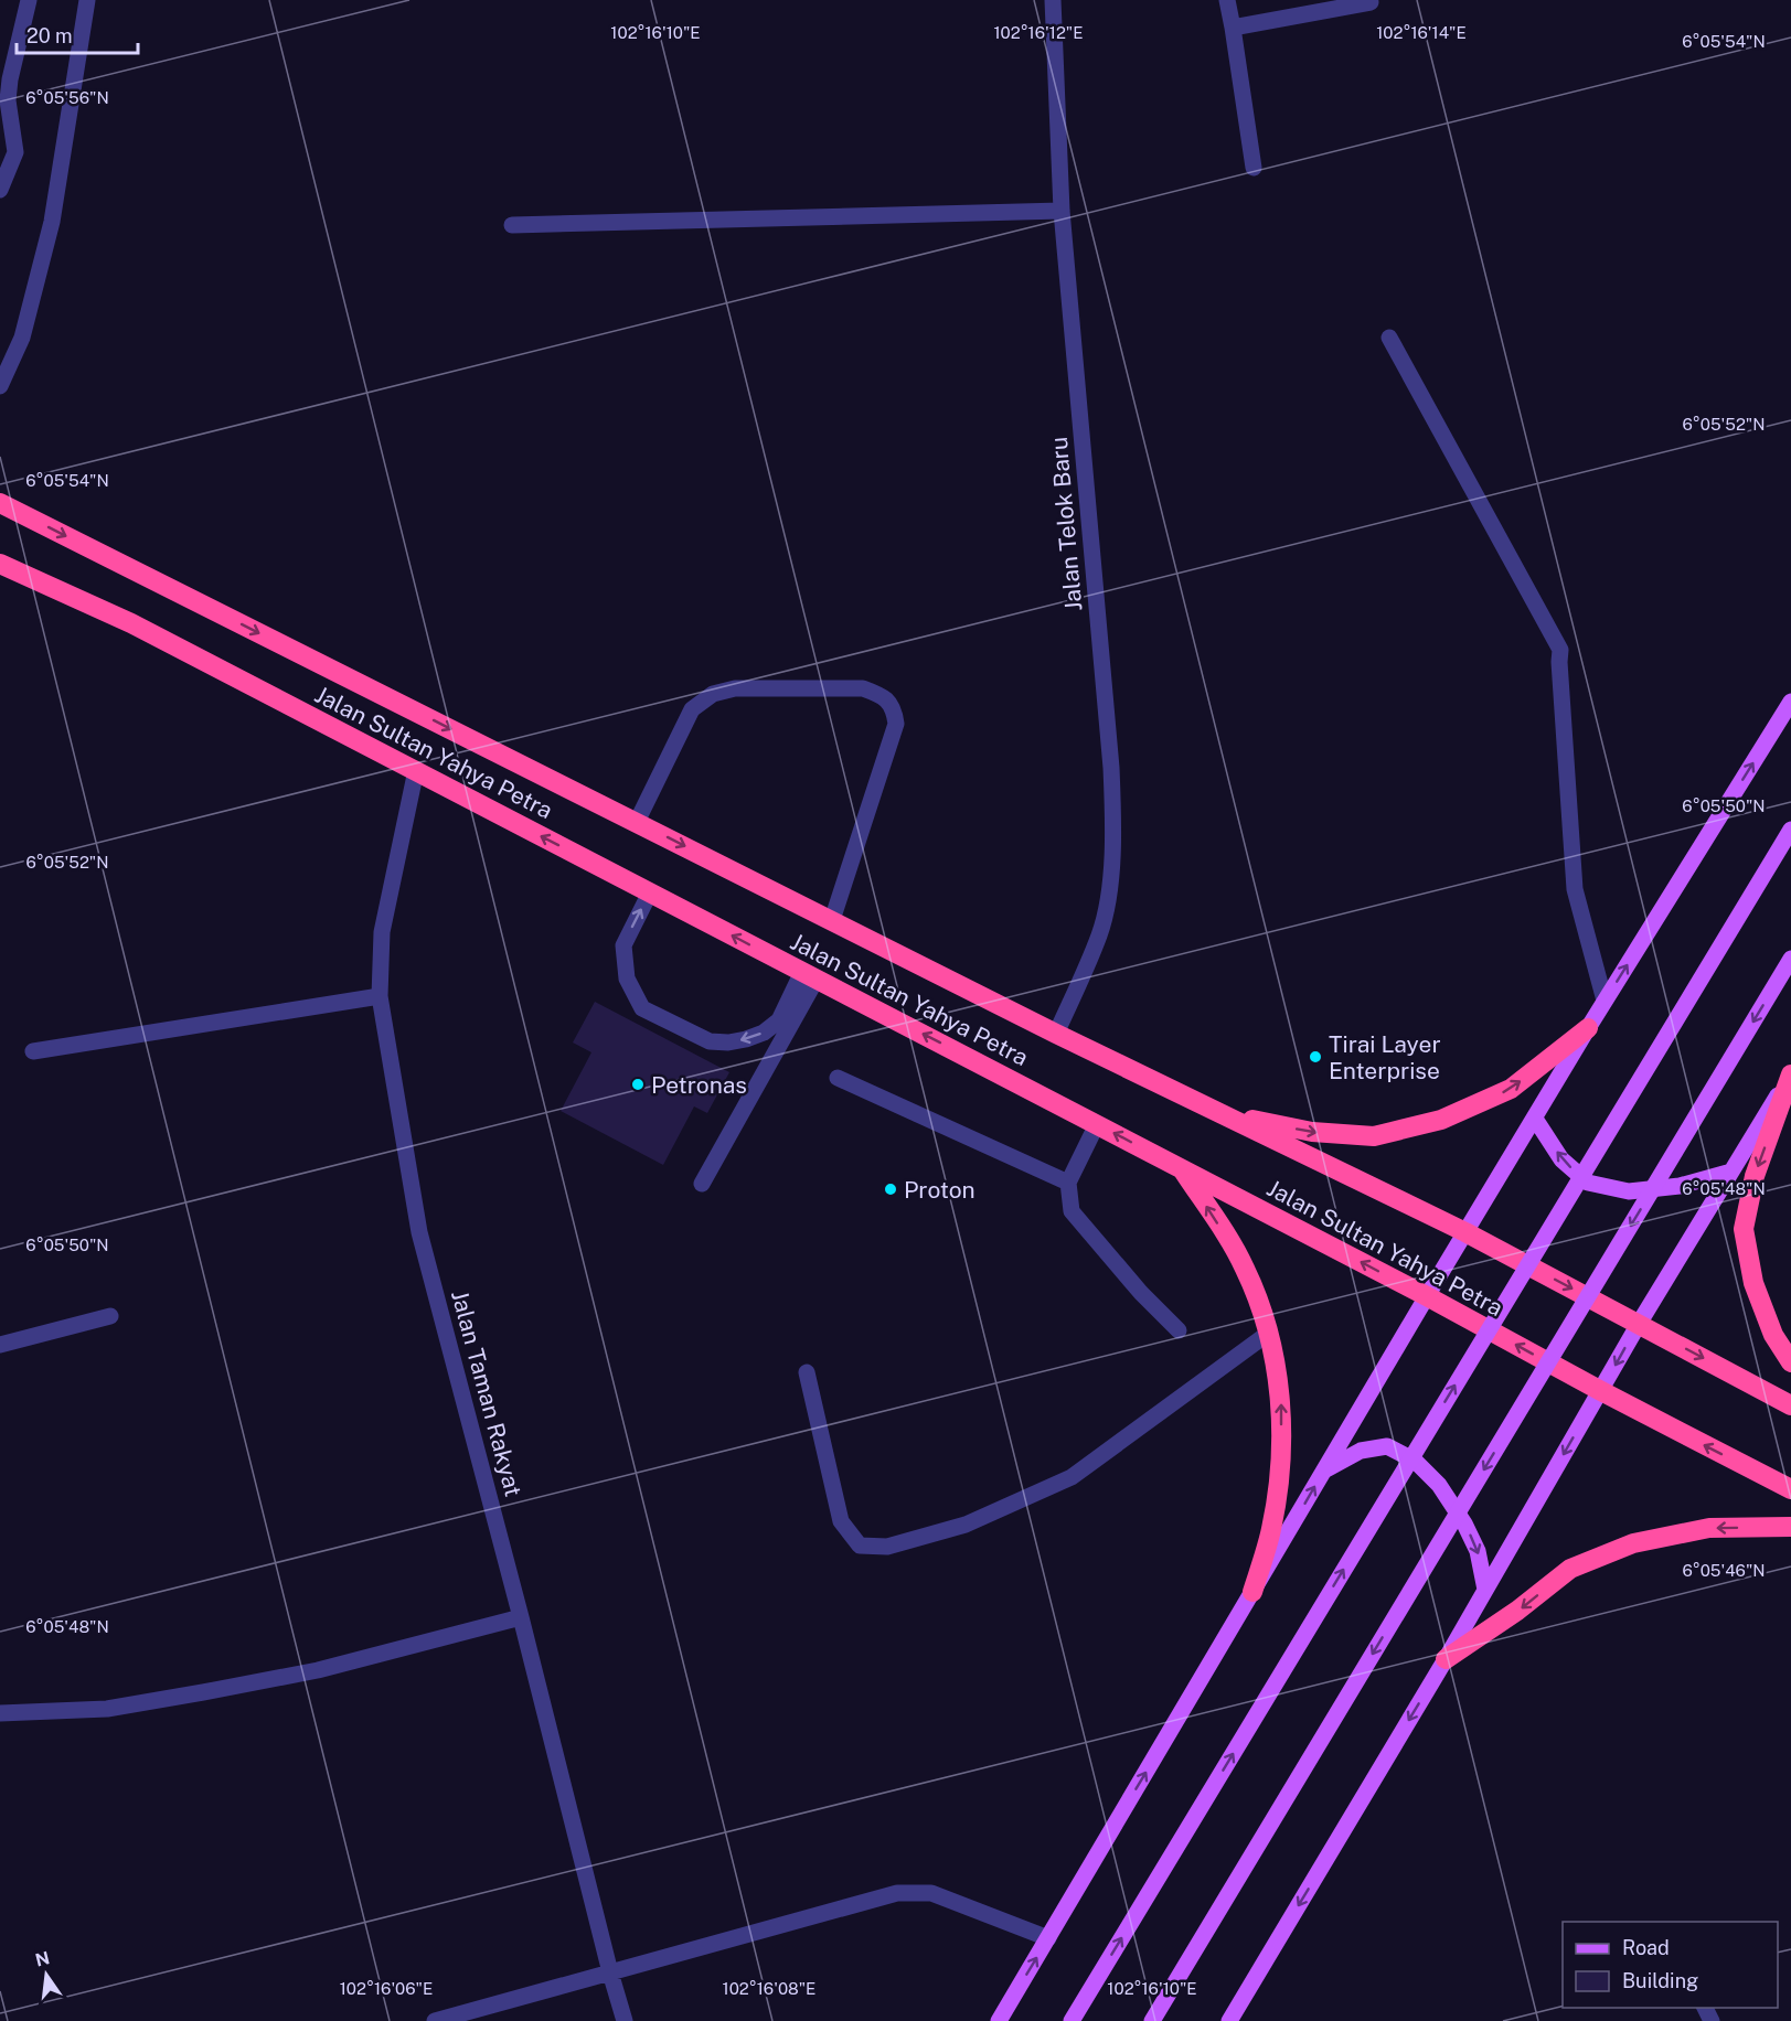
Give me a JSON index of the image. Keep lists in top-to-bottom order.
{
  "streets": {
    "highway": ["Jalan Sultan Yahya Petra"],
    "street": ["Jalan Telok Baru", "Jalan Taman Rakyat"]
  },
  "crossings": [
    ["Jalan Telok Baru", "Jalan Sultan Yahya Petra"],
    ["Jalan Sultan Yahya Petra", "Jalan Taman Rakyat"]
  ],
  "places": ["Tirai Layer Enterprise", "Petronas", "Proton"],
  "legend": ["Road", "Building"],
  "scale_bar": "20 m",
  "north": "top",
  "coordinates": [
    "102°16'10\"E",
    "102°16'12\"E",
    "102°16'14\"E",
    "6°05'54\"N",
    "6°05'56\"N",
    "6°05'52\"N",
    "6°05'50\"N",
    "6°05'48\"N",
    "6°05'46\"N",
    "102°16'06\"E",
    "102°16'08\"E"
  ]
}
